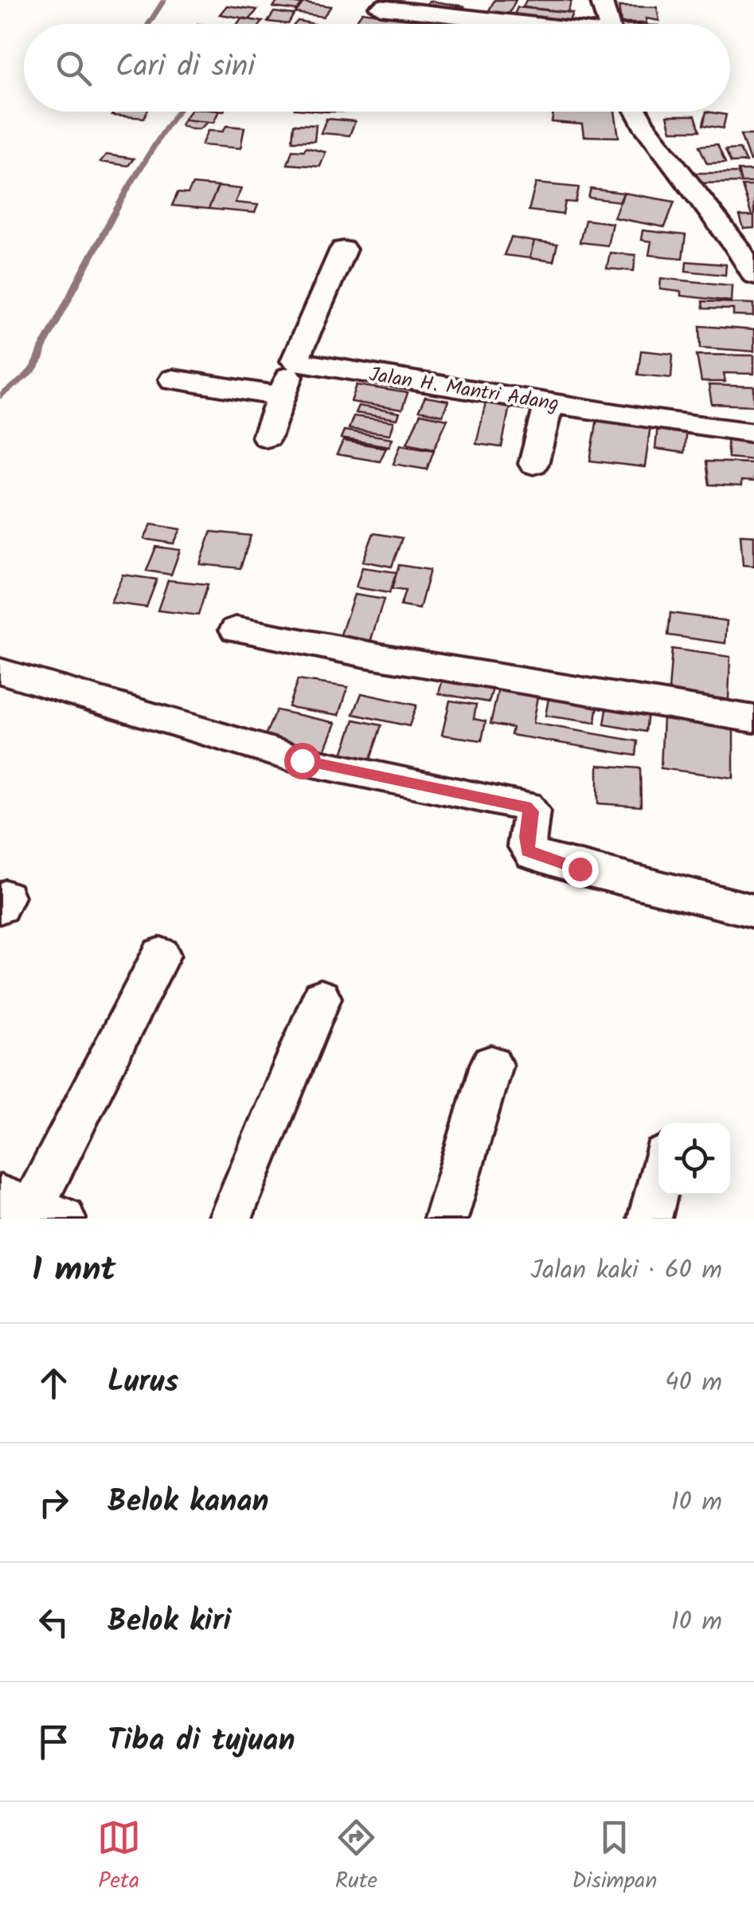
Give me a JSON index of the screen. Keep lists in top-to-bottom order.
{
  "streets": {
    "street": ["Jalan H. Mantri Adang"]
  },
  "page": {
    "search": "Cari di sini",
    "heading": ["1 mnt", "Jalan kaki · 60 m"],
    "list": [
      ["Lurus", "40 m"],
      ["Belok kanan", "10 m"],
      ["Belok kiri", "10 m"],
      "Tiba di tujuan"
    ],
    "nav": ["Peta", "Rute", "Disimpan"]
  }
}
